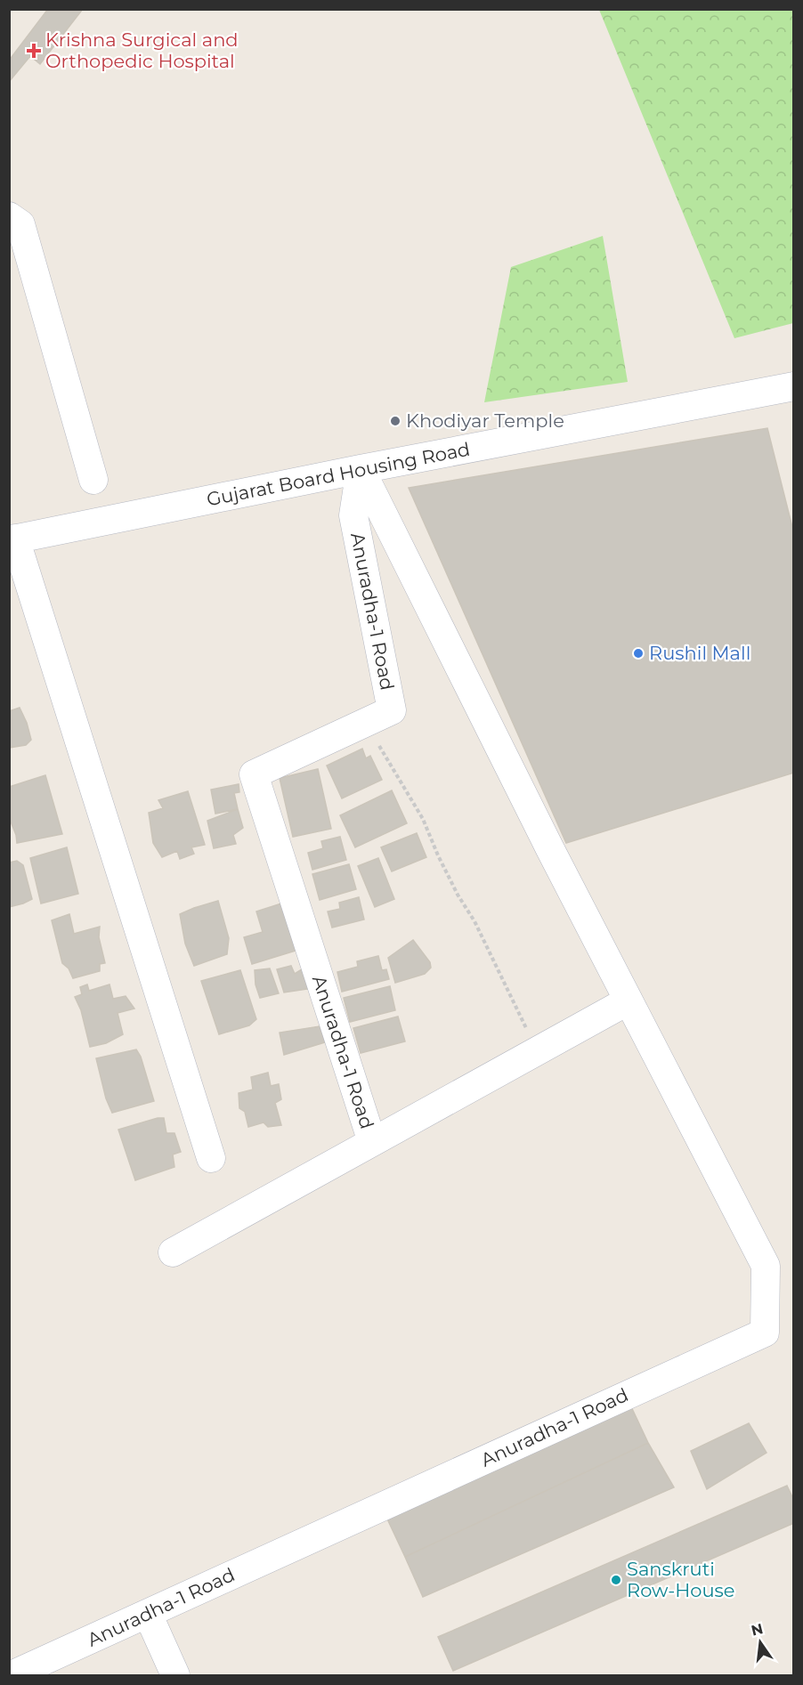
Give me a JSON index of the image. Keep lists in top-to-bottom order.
{
  "streets": {
    "street": ["Gujarat Board Housing Road", "Anuradha-1 Road"]
  },
  "crossings": [
    ["Gujarat Board Housing Road", "Anuradha-1 Road"]
  ],
  "places": {
    "health": ["Krishna Surgical and Orthopedic Hospital"],
    "other": ["Khodiyar Temple", "Rushil Mall", "Sanskruti Row-House"]
  },
  "north": "top"
}
